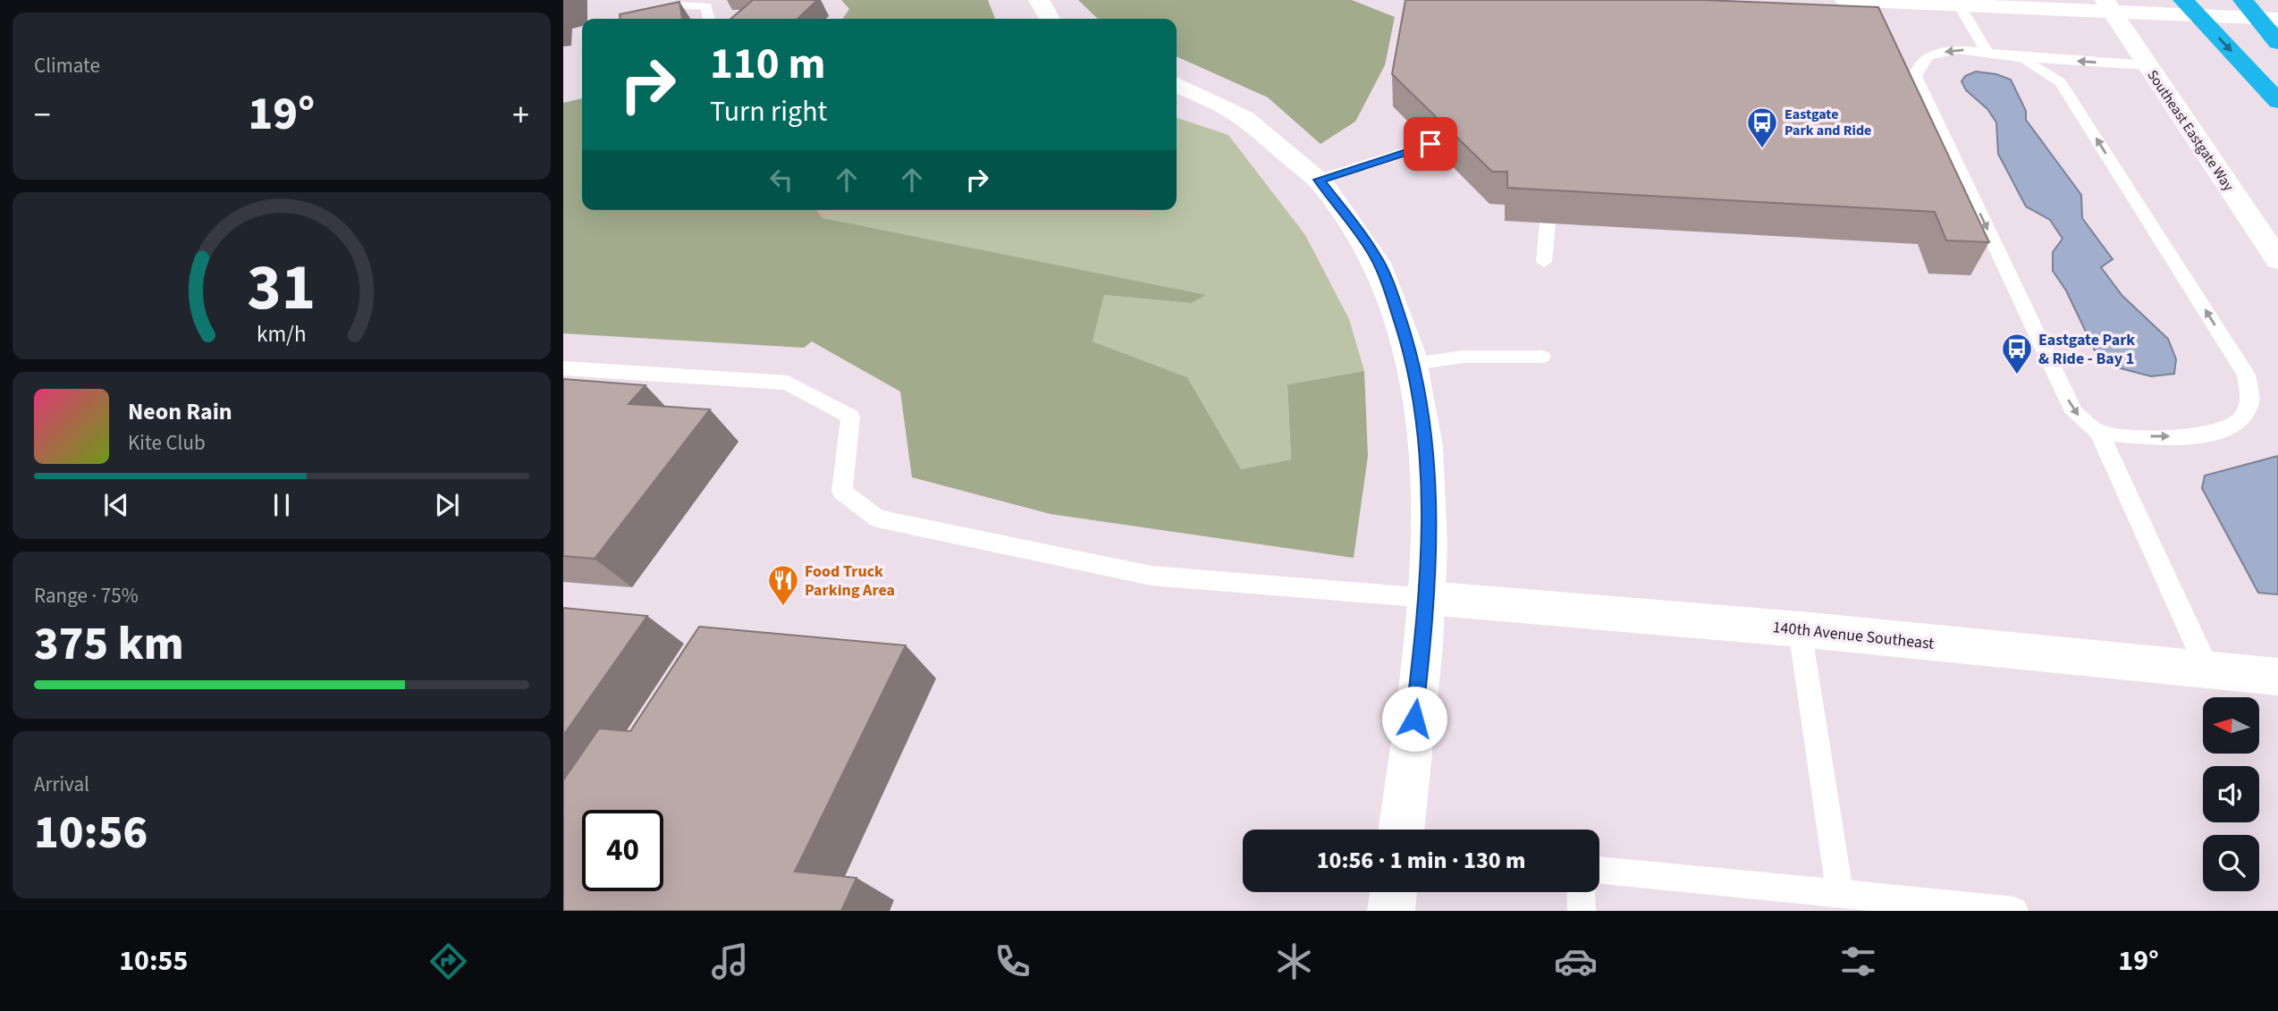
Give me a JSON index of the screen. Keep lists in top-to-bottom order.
{
  "streets": {
    "street": ["Southeast Eastgate Way", "140th Avenue Southeast"]
  },
  "places": {
    "bus stop": ["Eastgate Park and Ride", "Eastgate Park & Ride - Bay 1"],
    "restaurant": ["Food Truck Parking Area"]
  },
  "north": "left",
  "page": {
    "tile": [
      "Climate",
      ["Range · 75%", "375 km"],
      ["Arrival", "10:56"]
    ],
    "turn": ["110 m", "Turn right"],
    "heat": ["−", "19°", "+"],
    "song": ["Neon Rain", "Kite Club"],
    "limit": "40",
    "trip": "10:56 · 1 min · 130 m",
    "tabs": ["10:55", "19°"],
    "gauge": ["31", "km/h"]
  }
}
